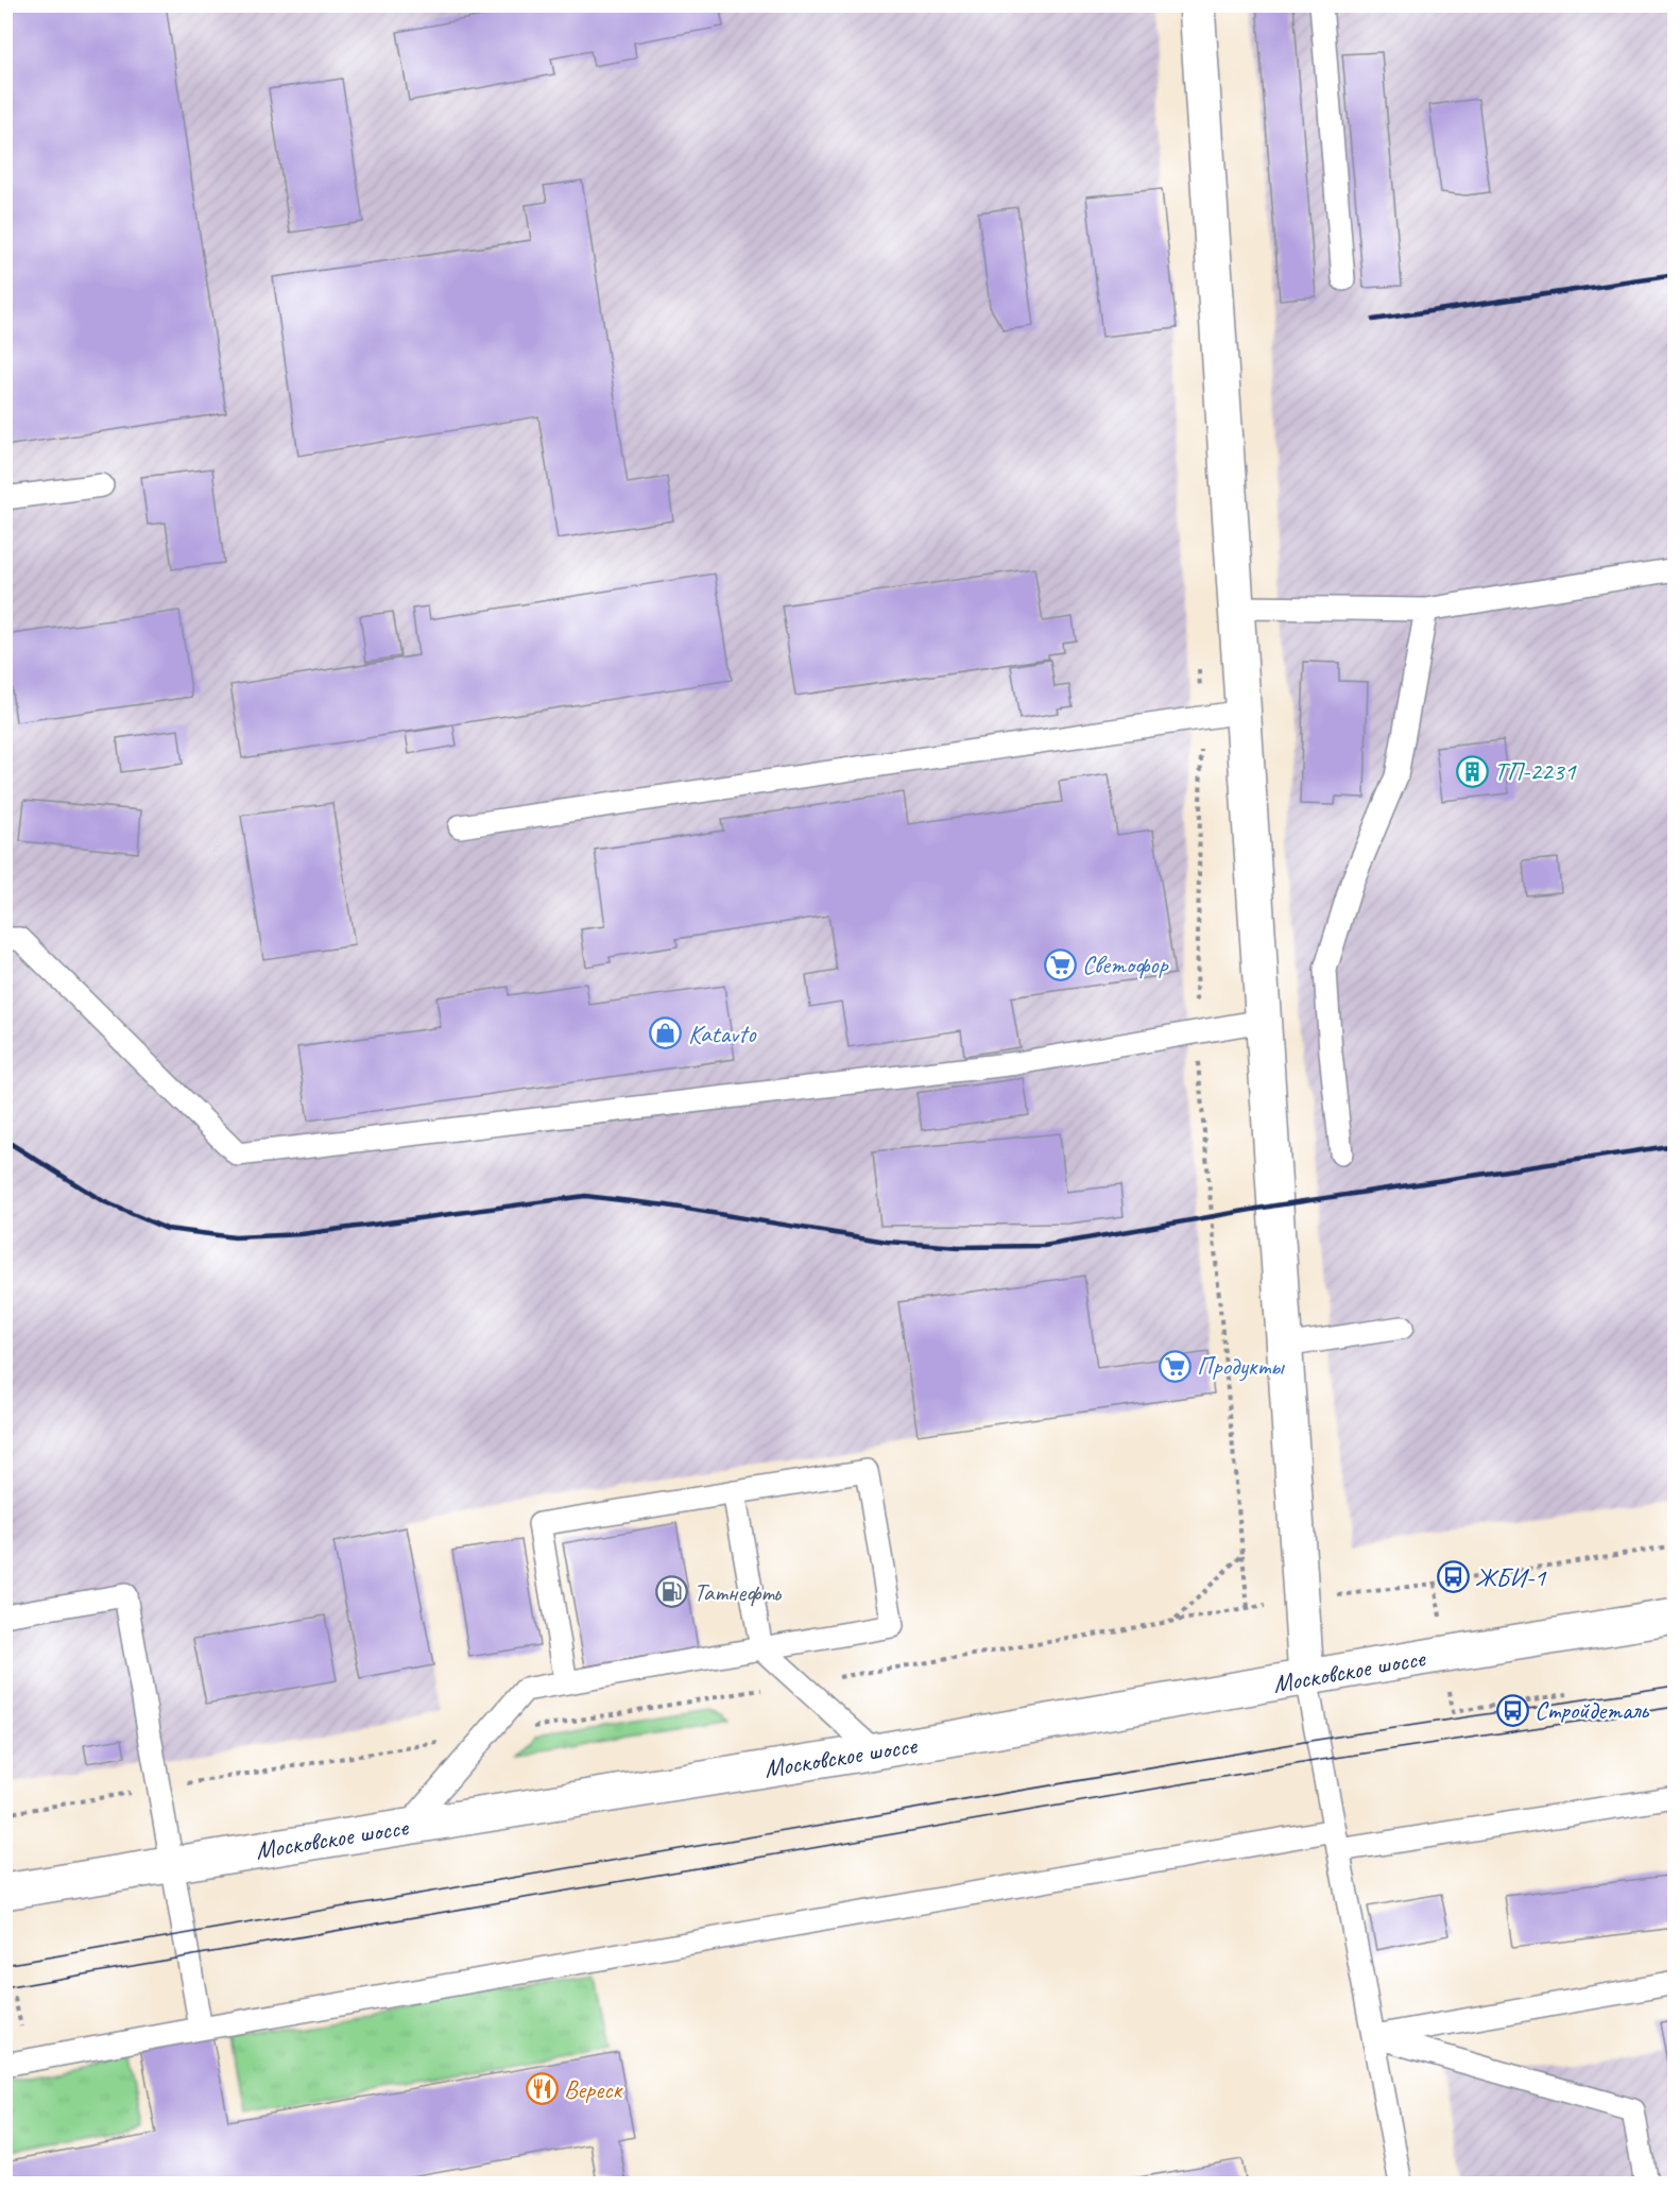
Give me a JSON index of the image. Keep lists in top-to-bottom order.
{
  "streets": {
    "main road": ["Московское шоссе"]
  },
  "places": {
    "building": ["ТП-2231"],
    "supermarket": ["Светофор", "Продукты"],
    "shop": ["Katavto"],
    "bus stop": ["ЖБИ-1", "Стройдеталь"],
    "fuel station": ["Татнефть"],
    "restaurant": ["Вереск"]
  }
}
